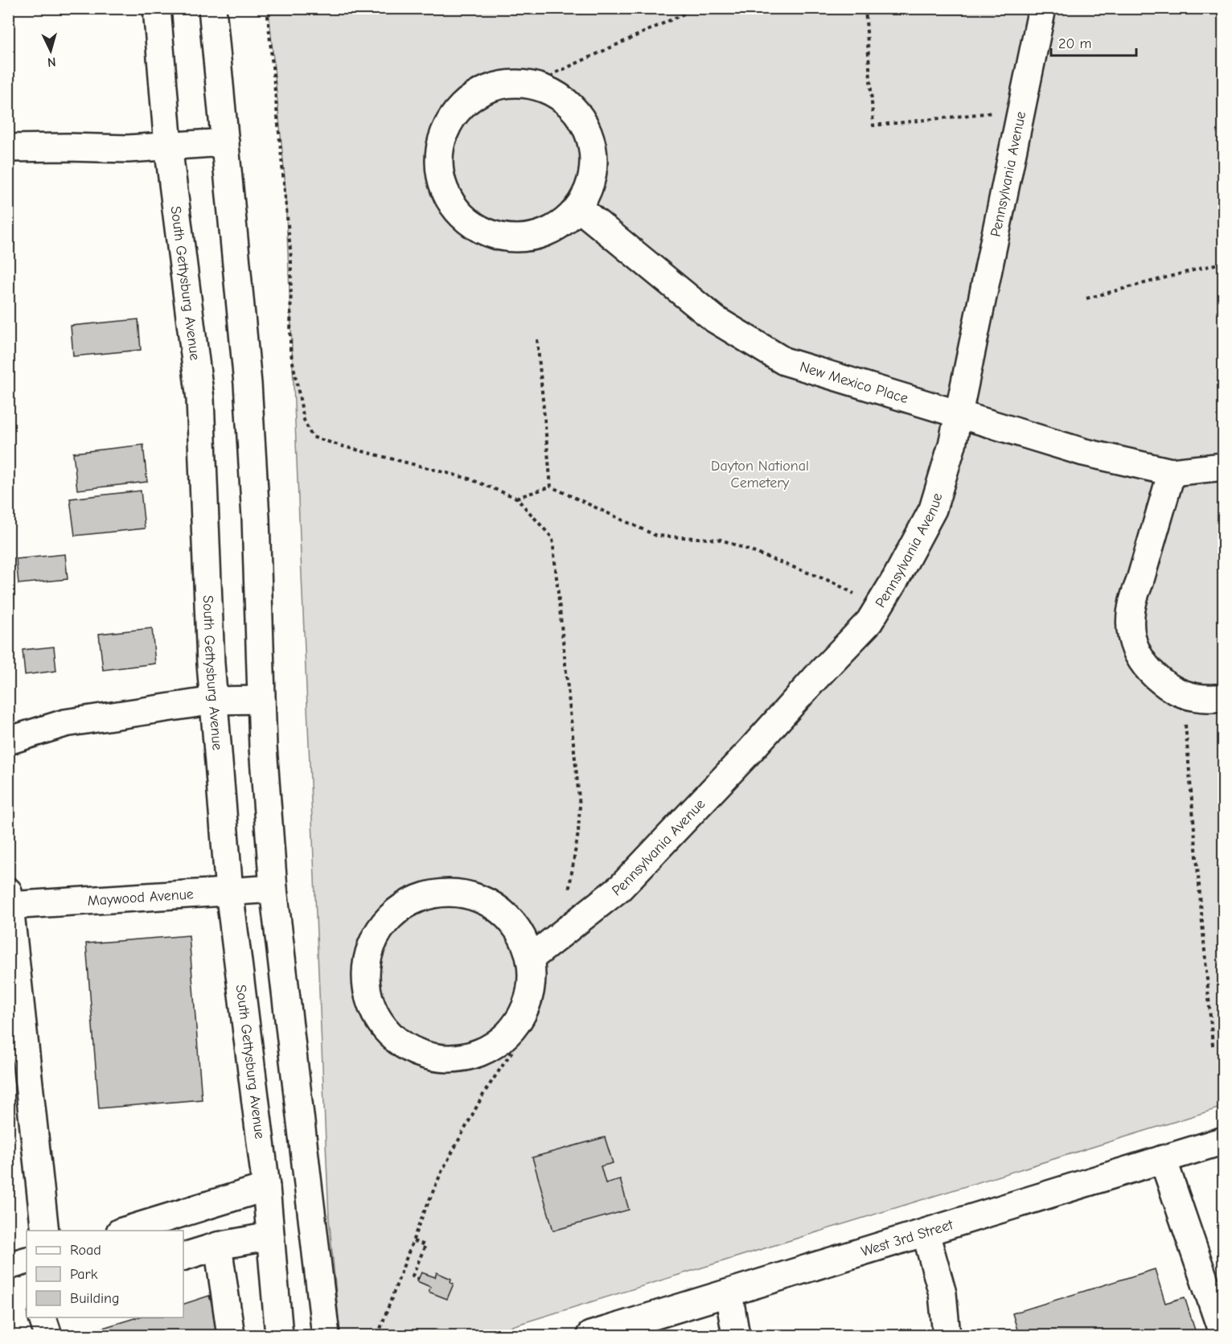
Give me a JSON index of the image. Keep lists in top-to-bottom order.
{
  "streets": {
    "street": [
      "Pennsylvania Avenue",
      "South Gettysburg Avenue",
      "New Mexico Place",
      "Maywood Avenue",
      "West 3rd Street"
    ]
  },
  "crossings": [
    ["Pennsylvania Avenue", "New Mexico Place"],
    ["South Gettysburg Avenue", "Maywood Avenue"]
  ],
  "parks": ["Dayton National Cemetery"],
  "legend": ["Road", "Park", "Building"],
  "scale_bar": "20 m",
  "north": "bottom"
}
